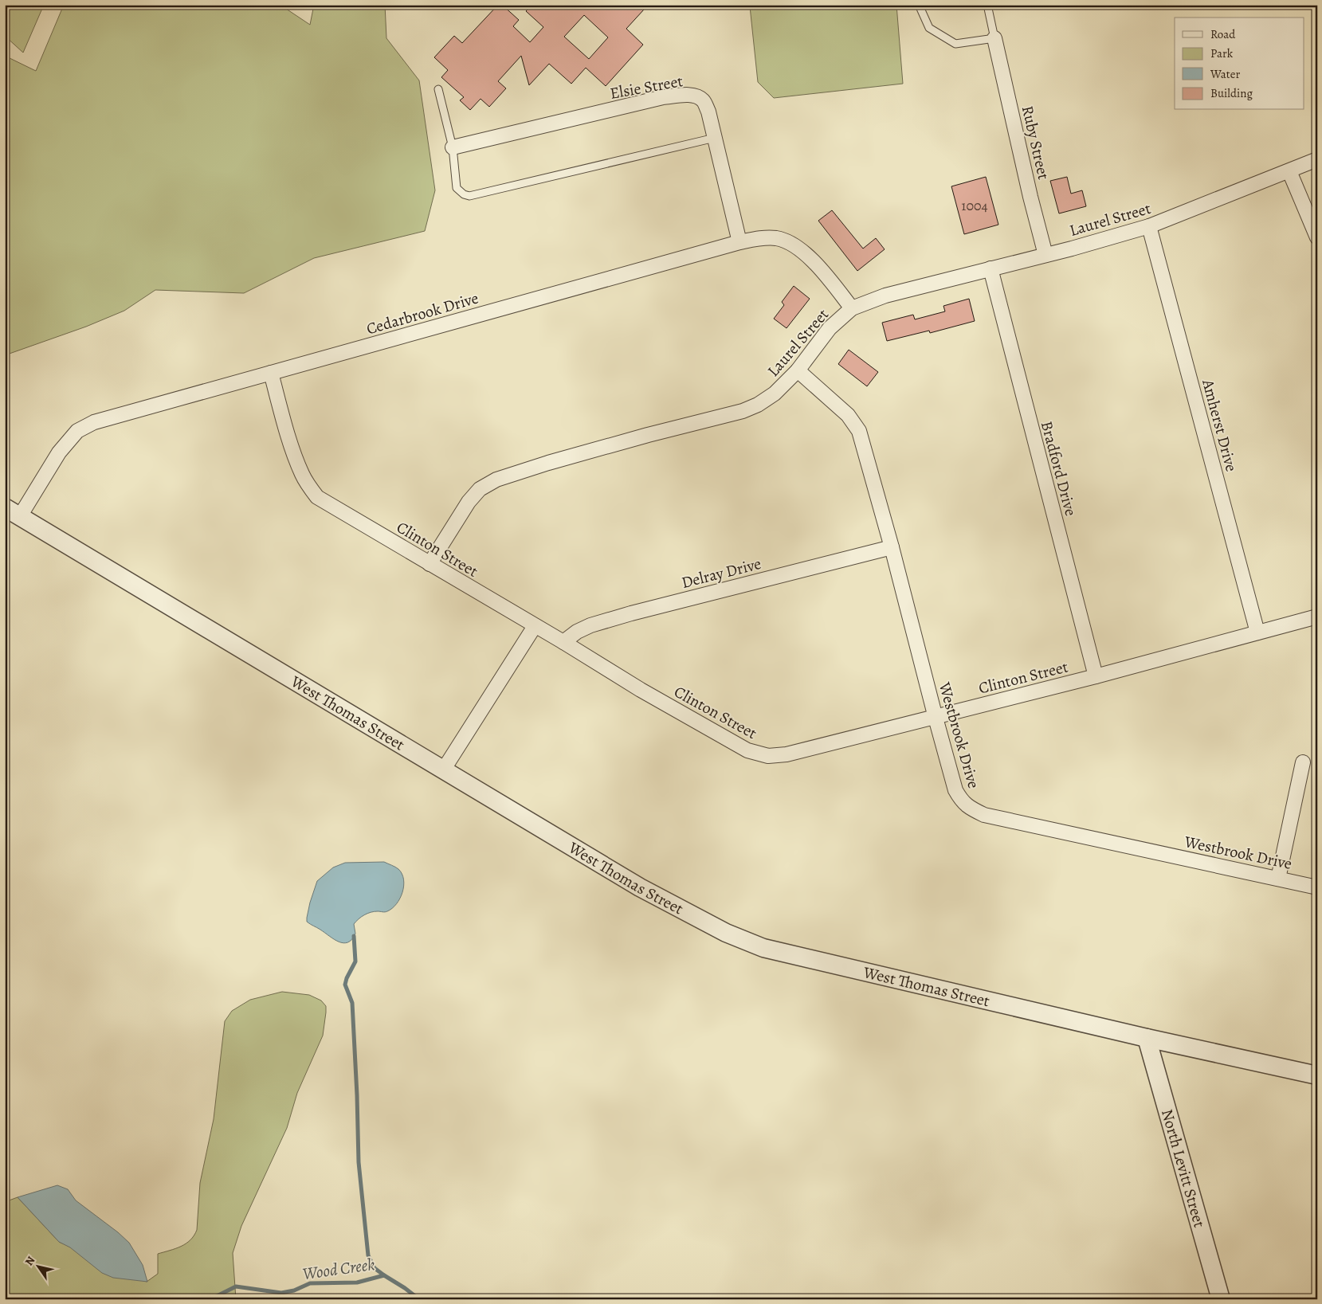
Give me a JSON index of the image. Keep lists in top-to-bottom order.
{
  "streets": {
    "street": [
      "Elsie Street",
      "Ruby Street",
      "Laurel Street",
      "Cedarbrook Drive",
      "Amherst Drive",
      "Bradford Drive",
      "Clinton Street",
      "Delray Drive",
      "West Thomas Street",
      "Westbrook Drive",
      "North Levitt Street"
    ]
  },
  "crossings": [
    ["Elsie Street", "Cedarbrook Drive"],
    ["Ruby Street", "Laurel Street"],
    ["Laurel Street", "Cedarbrook Drive"],
    ["Laurel Street", "Amherst Drive"],
    ["Laurel Street", "Bradford Drive"],
    ["Laurel Street", "Clinton Street"],
    ["Laurel Street", "Westbrook Drive"],
    ["Cedarbrook Drive", "Clinton Street"],
    ["Cedarbrook Drive", "West Thomas Street"],
    ["Amherst Drive", "Clinton Street"],
    ["Bradford Drive", "Clinton Street"],
    ["Clinton Street", "Delray Drive"],
    ["Clinton Street", "Westbrook Drive"],
    ["Delray Drive", "Westbrook Drive"],
    ["West Thomas Street", "North Levitt Street"]
  ],
  "water": ["Wood Creek"],
  "house_numbers": ["1004"],
  "legend": [
    "Road",
    "Park",
    "Water",
    "Building"
  ],
  "north": "top left"
}
